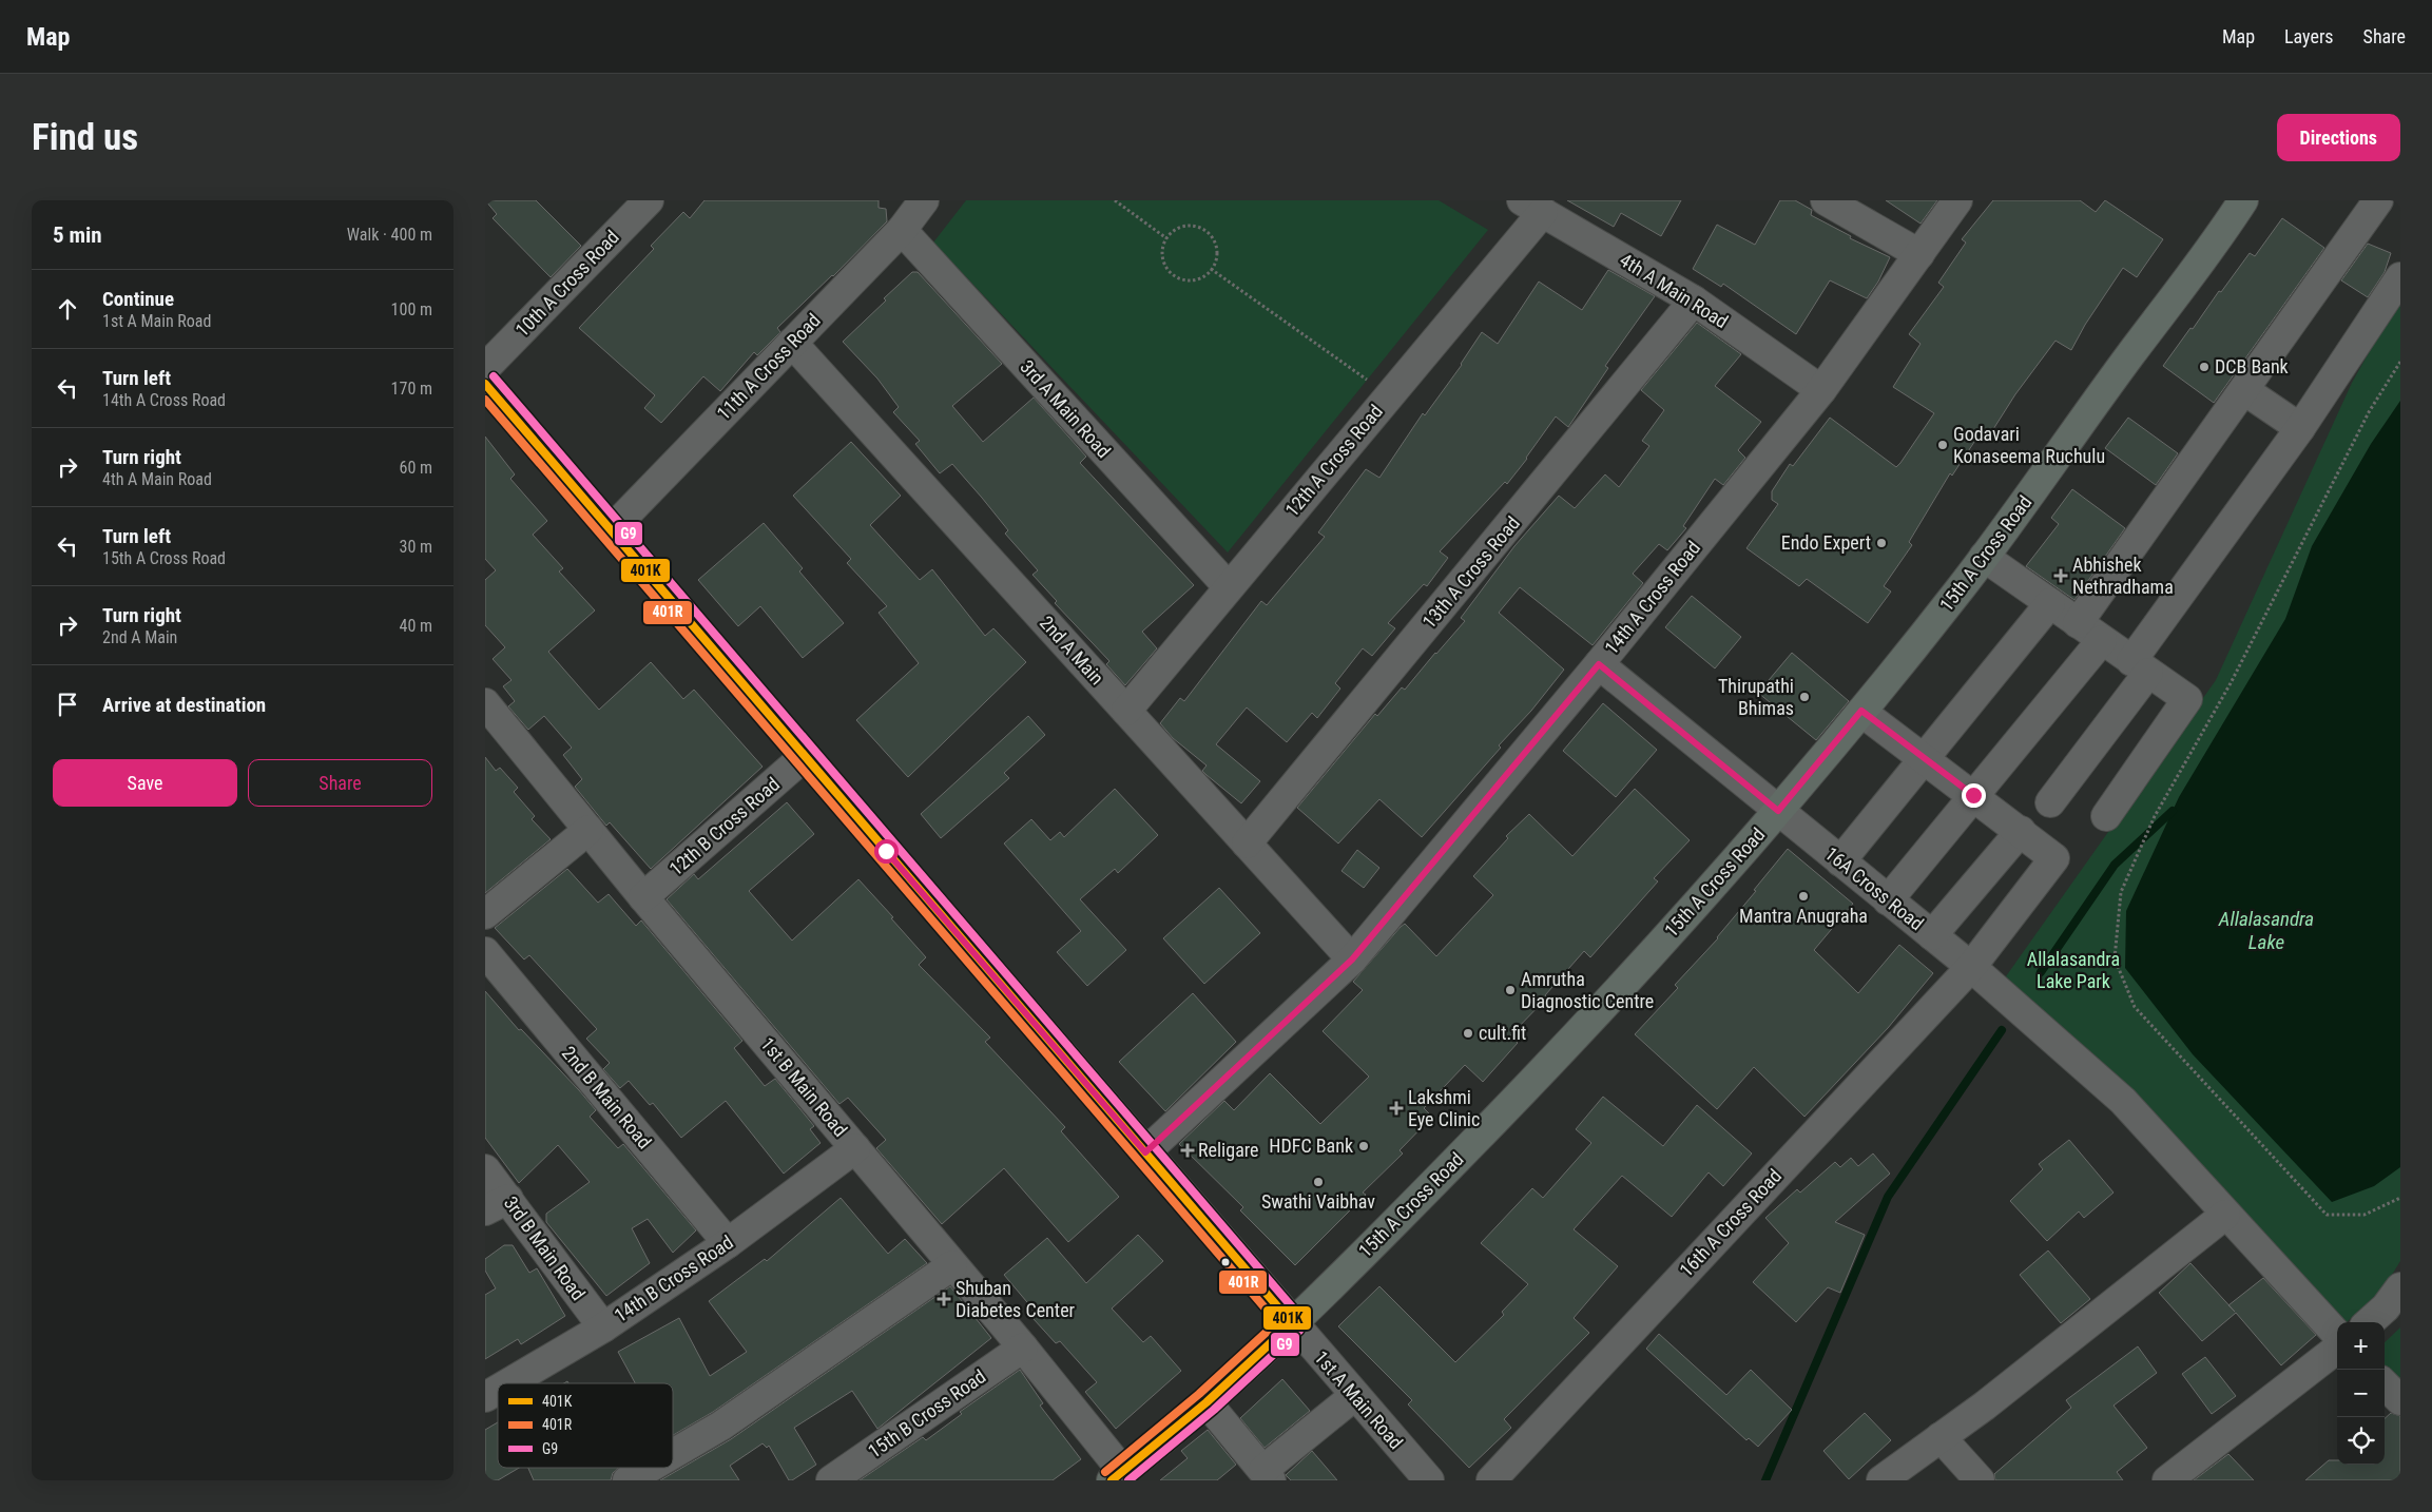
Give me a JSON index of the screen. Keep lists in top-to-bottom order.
{
  "streets": {
    "main road": ["15th A Cross Road"],
    "street": [
      "10th A Cross Road",
      "4th A Main Road",
      "11th A Cross Road",
      "3rd A Main Road",
      "12th A Cross Road",
      "13th A Cross Road",
      "14th A Cross Road",
      "2nd A Main",
      "12th B Cross Road",
      "16A Cross Road",
      "1st B Main Road",
      "2nd B Main Road",
      "16th A Cross Road",
      "3rd B Main Road",
      "14th B Cross Road",
      "1st A Main Road",
      "15th B Cross Road"
    ]
  },
  "crossings": [
    ["4th A Main Road", "12th A Cross Road"],
    ["4th A Main Road", "13th A Cross Road"],
    ["4th A Main Road", "14th A Cross Road"],
    ["11th A Cross Road", "3rd A Main Road"],
    ["11th A Cross Road", "2nd A Main"],
    ["11th A Cross Road", "1st A Main Road"],
    ["3rd A Main Road", "12th A Cross Road"],
    ["12th A Cross Road", "2nd A Main"],
    ["15th A Cross Road", "16A Cross Road"],
    ["15th A Cross Road", "1st B Main Road"],
    ["15th A Cross Road", "1st A Main Road"],
    ["13th A Cross Road", "2nd A Main"],
    ["14th A Cross Road", "2nd A Main"],
    ["14th A Cross Road", "1st A Main Road"],
    ["12th B Cross Road", "1st B Main Road"],
    ["12th B Cross Road", "1st A Main Road"],
    ["16A Cross Road", "16th A Cross Road"],
    ["1st B Main Road", "14th B Cross Road"],
    ["1st B Main Road", "15th B Cross Road"],
    ["2nd B Main Road", "14th B Cross Road"],
    ["3rd B Main Road", "14th B Cross Road"]
  ],
  "water": ["Allalasandra Lake"],
  "parks": ["Allalasandra Lake Park"],
  "places": {
    "other": [
      "DCB Bank",
      "Godavari Konaseema Ruchulu",
      "Endo Expert",
      "Thirupathi Bhimas",
      "Mantra Anugraha",
      "Amrutha Diagnostic Centre",
      "cult.fit",
      "HDFC Bank",
      "Swathi Vaibhav"
    ],
    "health": [
      "Abhishek Nethradhama",
      "Lakshmi Eye Clinic",
      "Religare",
      "Shuban Diabetes Center"
    ]
  },
  "lines": ["transit line G9", "transit line 401K", "transit line 401R"],
  "legend": ["401K", "401R", "G9"],
  "page": {
    "header": "Map",
    "nav": ["Map", "Layers", "Share"],
    "buttons": [
      "Directions",
      ["Save", "Share"]
    ],
    "title": "Find us",
    "heading": ["5 min", "Walk · 400 m"],
    "list": [
      ["Continue", "1st A Main Road", "100 m"],
      ["Turn left", "14th A Cross Road", "170 m"],
      ["Turn right", "4th A Main Road", "60 m"],
      ["Turn left", "15th A Cross Road", "30 m"],
      ["Turn right", "2nd A Main", "40 m"],
      "Arrive at destination"
    ],
    "map_buttons": ["+", "−"]
  }
}
